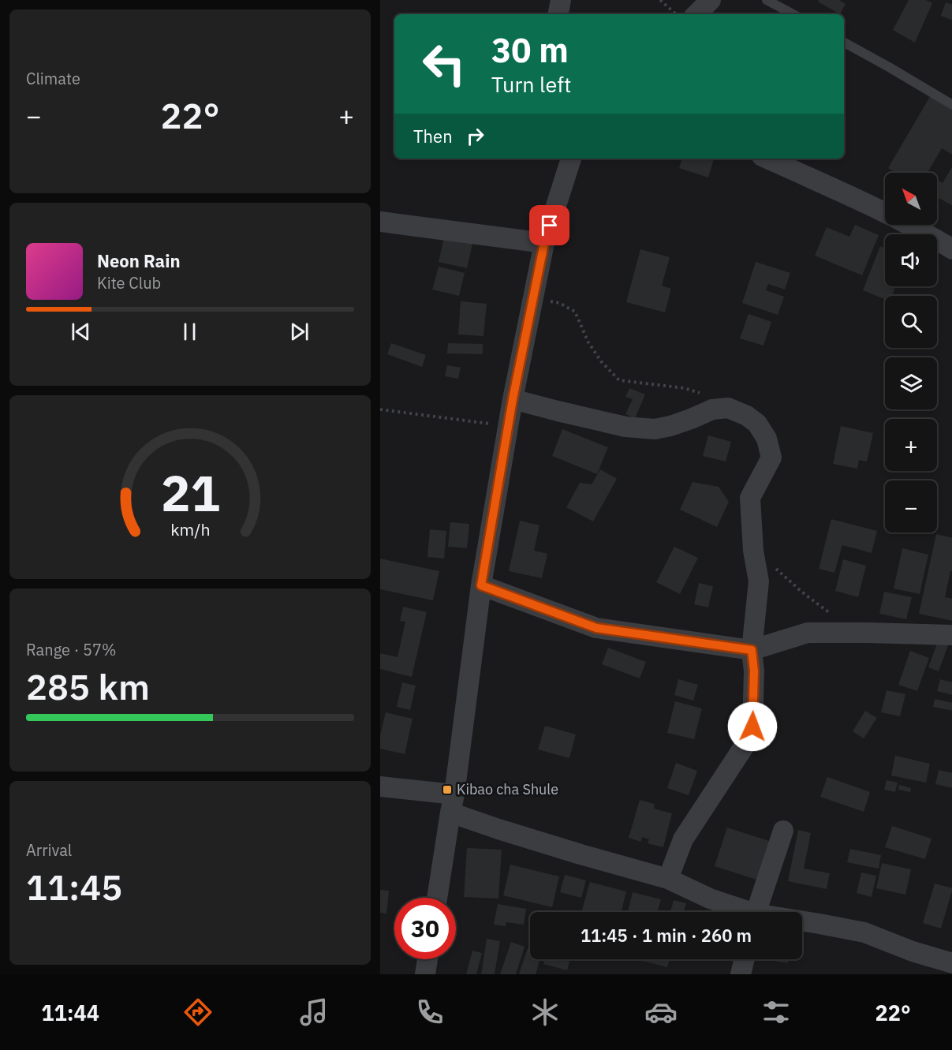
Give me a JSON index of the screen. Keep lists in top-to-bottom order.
{
  "places": {
    "transit": ["Kibao cha Shule"]
  },
  "north": "top left",
  "page": {
    "tile": [
      "Climate",
      ["Range · 57%", "285 km"],
      ["Arrival", "11:45"]
    ],
    "turn": ["30 m", "Turn left"],
    "heat": ["−", "22°", "+"],
    "then": "Then",
    "map_buttons": ["+", "−"],
    "song": ["Neon Rain", "Kite Club"],
    "limit": "30",
    "trip": "11:45 · 1 min · 260 m",
    "tabs": ["11:44", "22°"],
    "gauge": ["21", "km/h"]
  }
}
